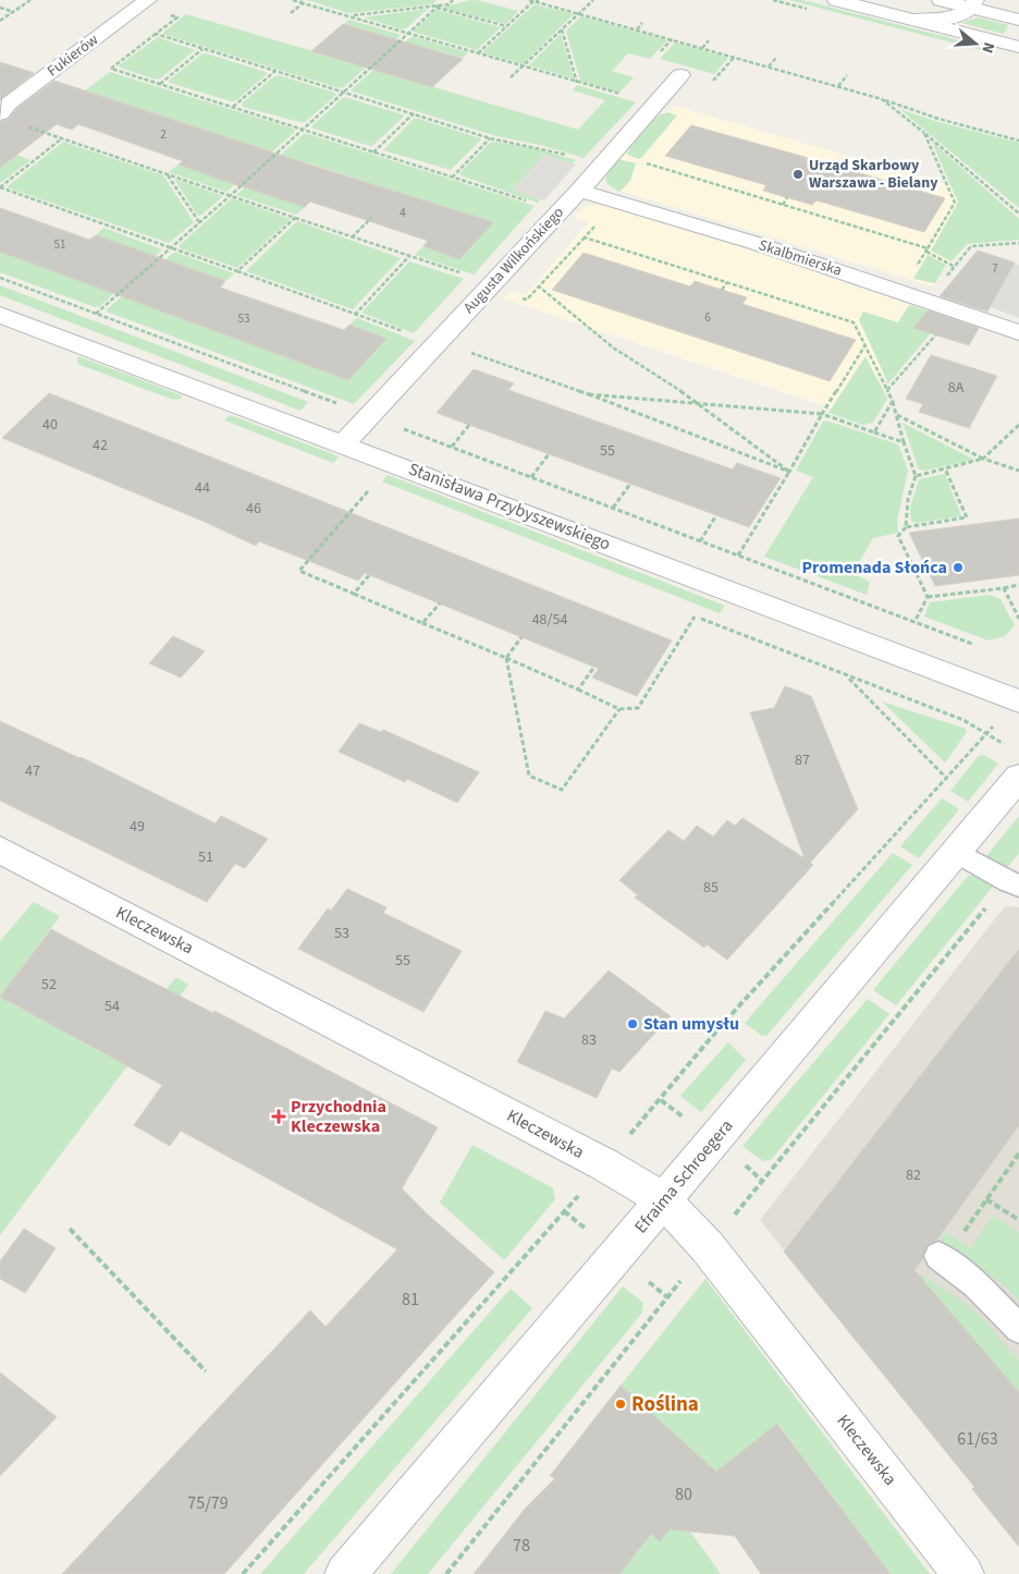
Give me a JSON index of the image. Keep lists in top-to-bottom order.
{
  "streets": {
    "street": [
      "Fukierów",
      "Skalbmierska",
      "Augusta Wilkońskiego",
      "Stanisława Przybyszewskiego",
      "Kleczewska",
      "Efraima Schroegera"
    ]
  },
  "crossings": [
    ["Skalbmierska", "Augusta Wilkońskiego"],
    ["Augusta Wilkońskiego", "Stanisława Przybyszewskiego"],
    ["Kleczewska", "Efraima Schroegera"]
  ],
  "places": {
    "other": [
      "Urząd Skarbowy Warszawa - Bielany",
      "Promenada Słońca",
      "Stan umysłu",
      "Roślina"
    ],
    "health": ["Przychodnia Kleczewska"]
  },
  "house_numbers": [
    "2",
    "4",
    "51",
    "7",
    "6",
    "53",
    "8A",
    "40",
    "42",
    "55",
    "44",
    "46",
    "48/54",
    "87",
    "47",
    "49",
    "51",
    "85",
    "53",
    "55",
    "52",
    "54",
    "83",
    "82",
    "81",
    "61/63",
    "80",
    "75/79",
    "78"
  ],
  "north": "right"
}
